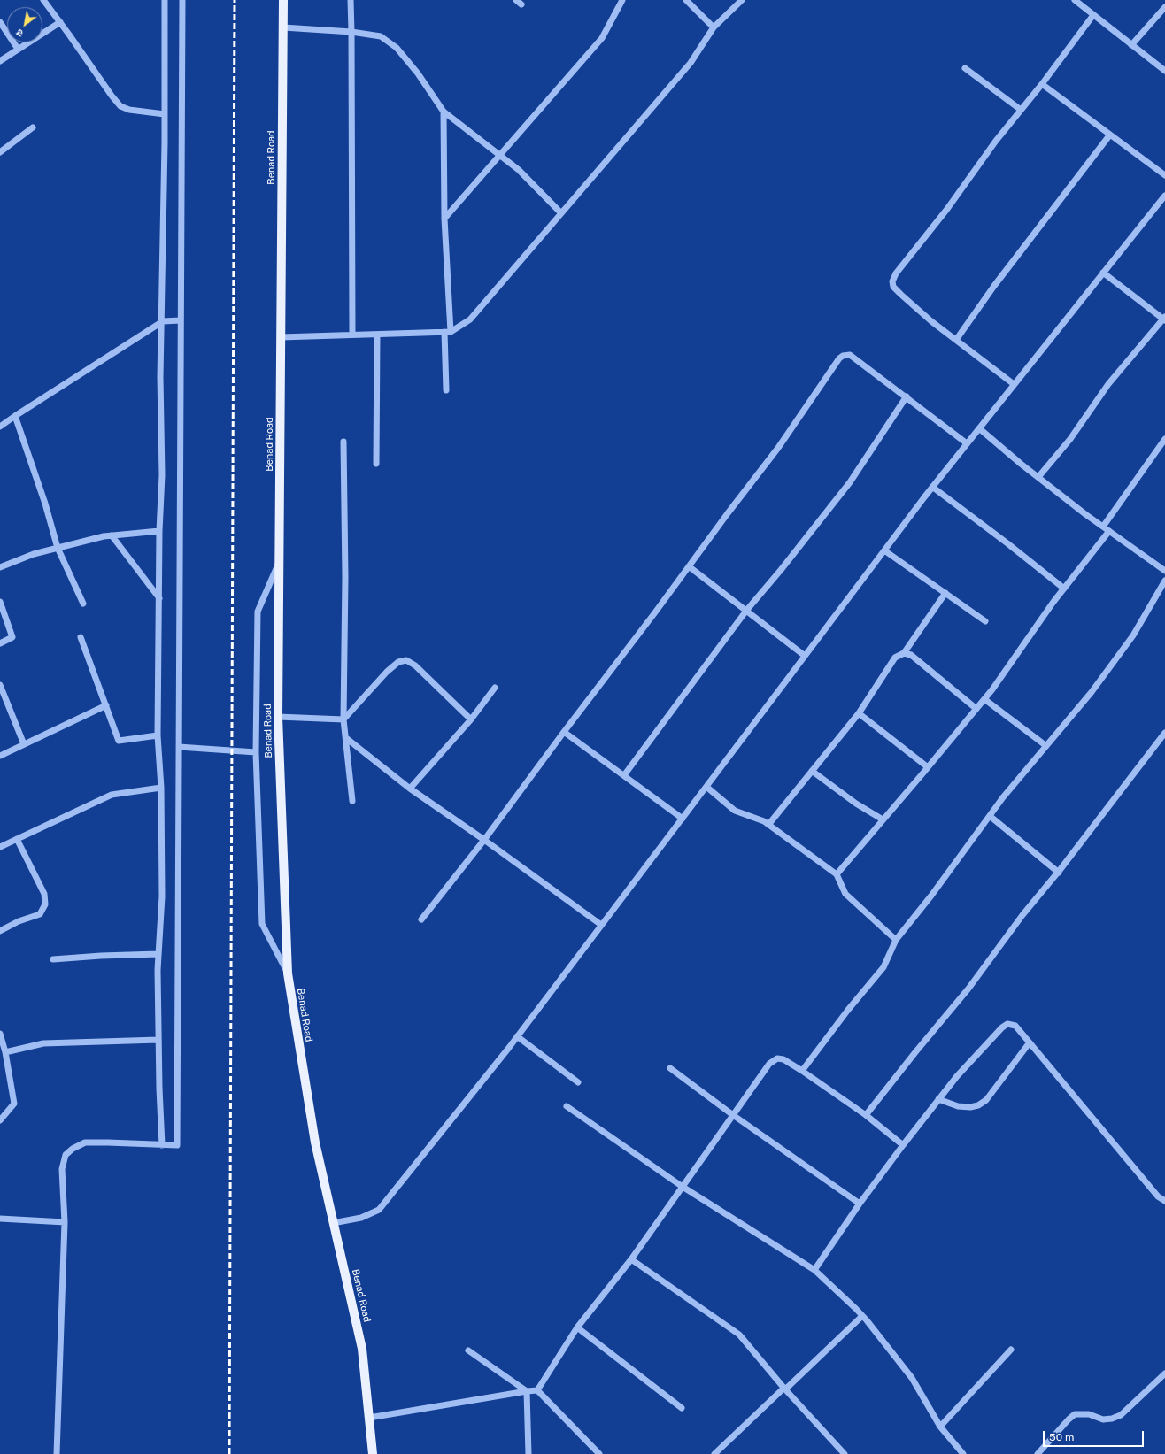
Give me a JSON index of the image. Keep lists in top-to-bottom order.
{
  "streets": {
    "main road": ["Benad Road"]
  },
  "scale_bar": "50 m",
  "north": "bottom left"
}
